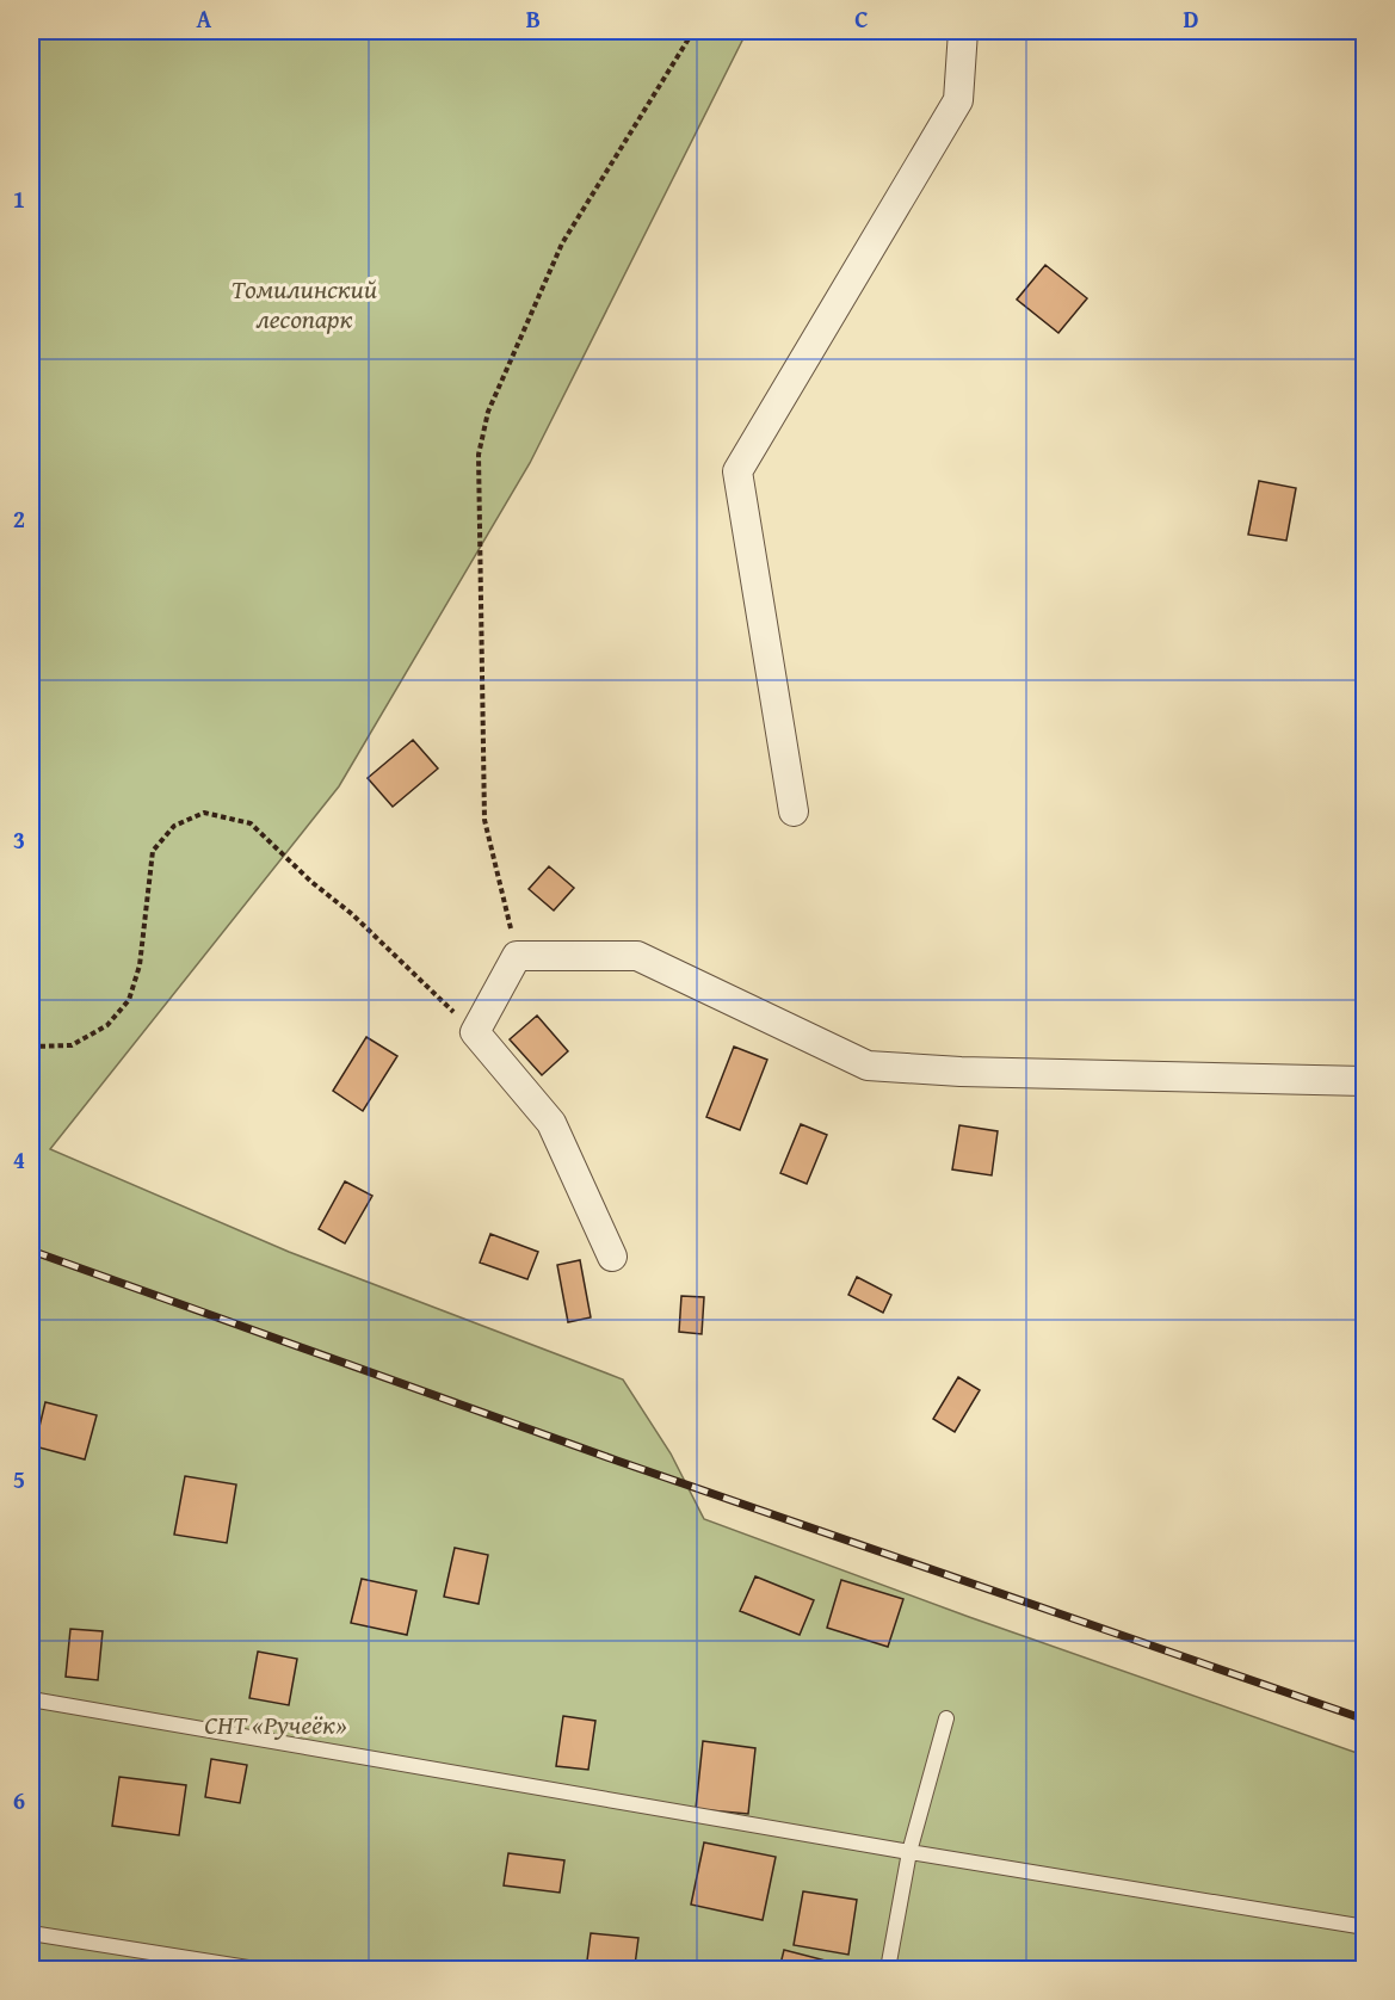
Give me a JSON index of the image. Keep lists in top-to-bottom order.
{
  "parks": ["Томилинский лесопарк", "СНТ «Ручеёк»"],
  "grid": {
    "columns": [
      "A",
      "B",
      "C",
      "D"
    ],
    "rows": [
      "1",
      "2",
      "3",
      "4",
      "5",
      "6"
    ]
  }
}
